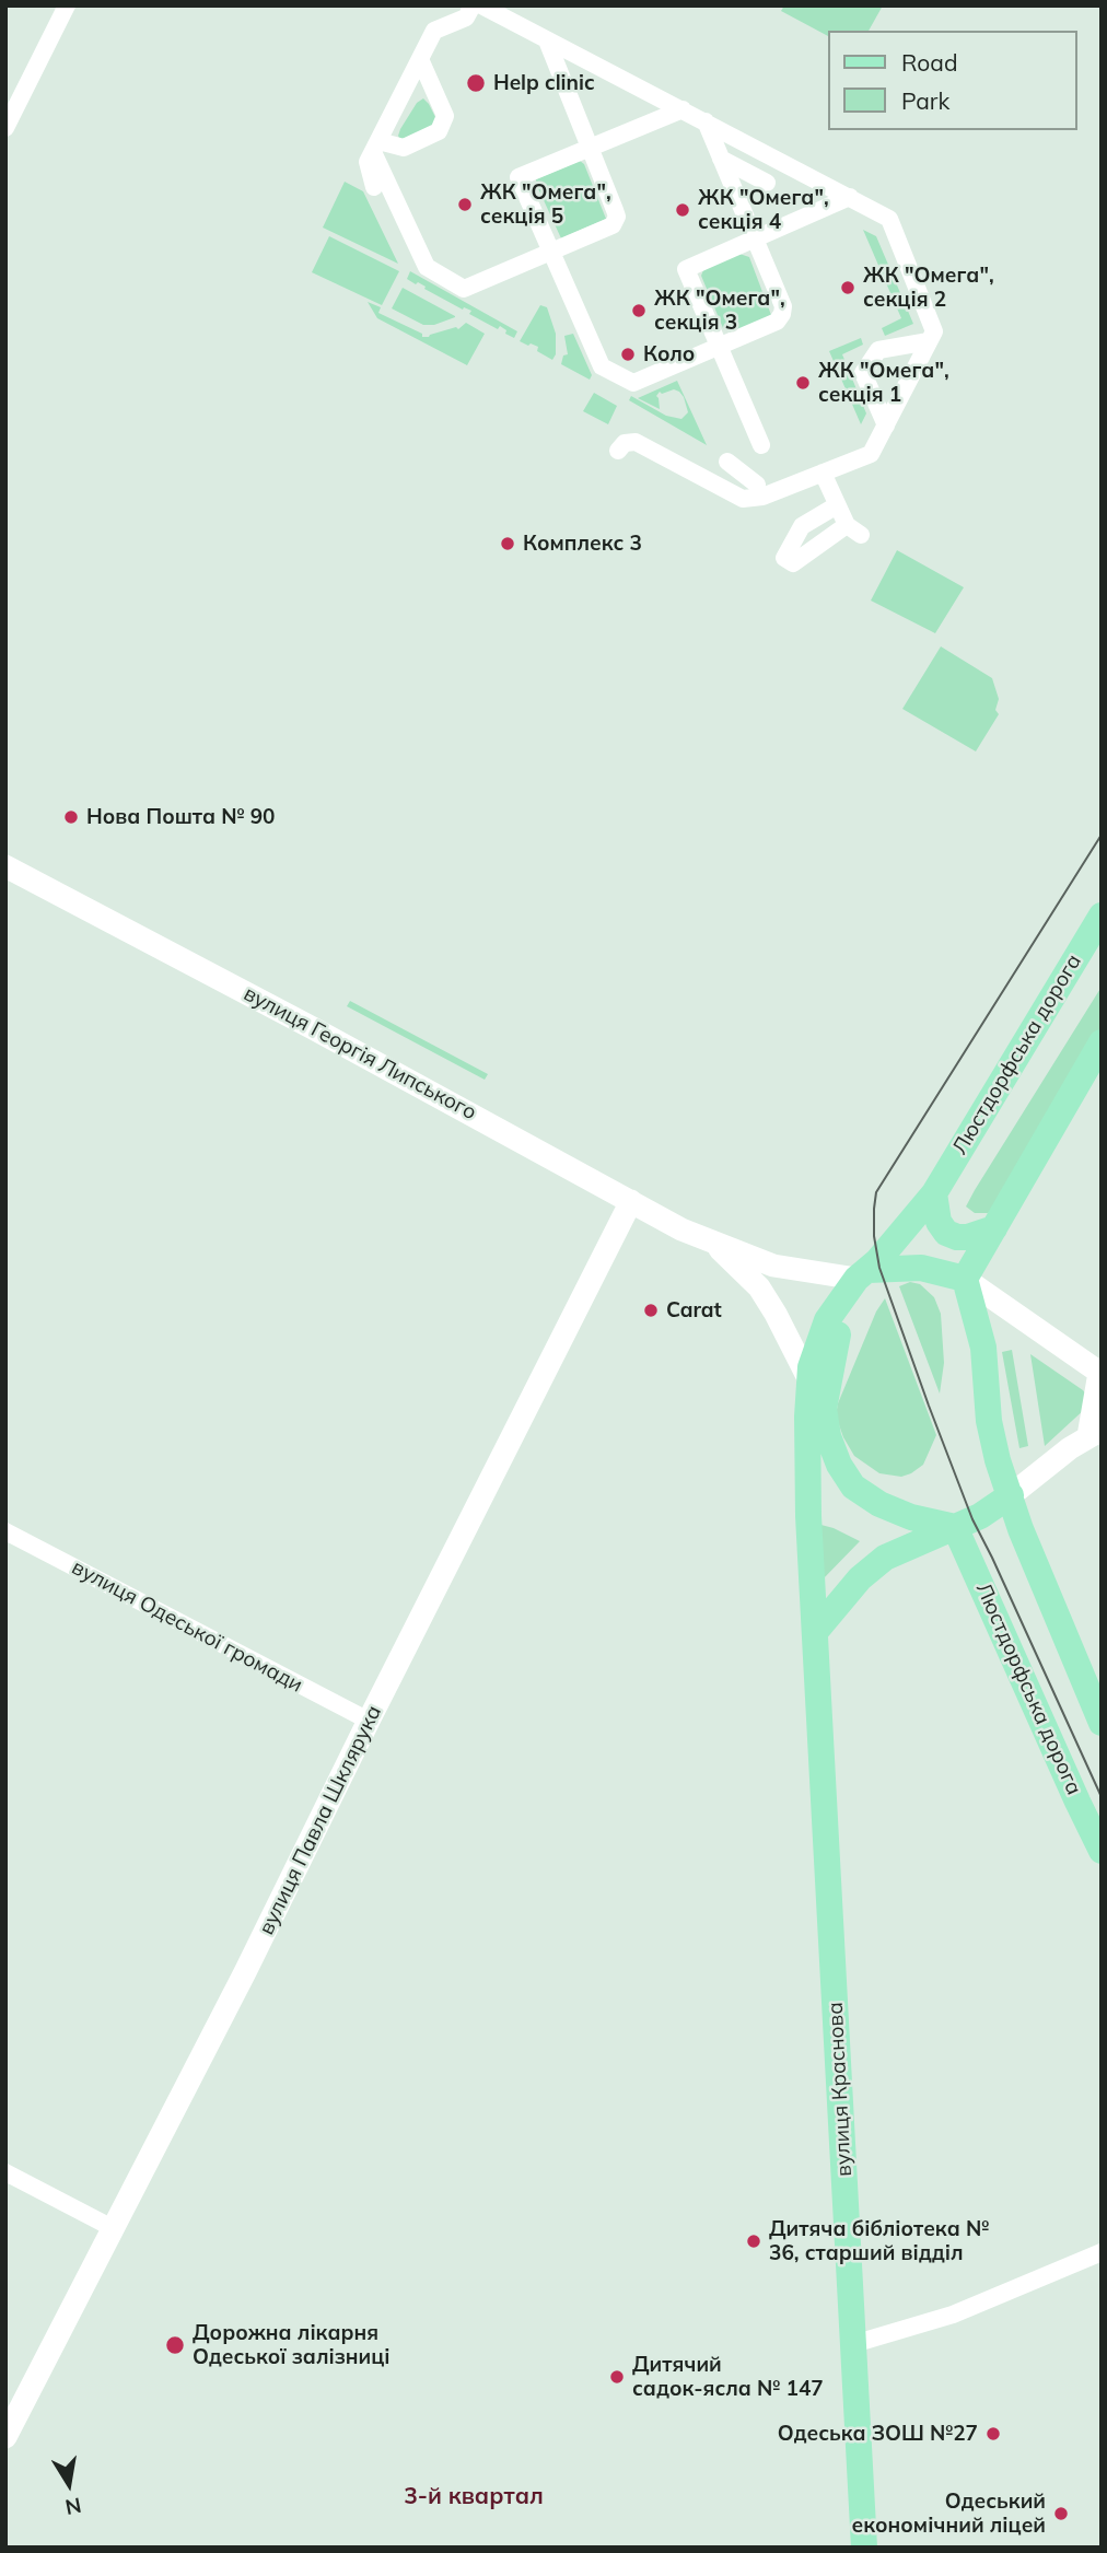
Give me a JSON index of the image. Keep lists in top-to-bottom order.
{
  "streets": {
    "main road": ["Люстдорфська дорога", "вулиця Краснова"],
    "street": ["вулиця Георгія Липського", "вулиця Одеської громади", "вулиця Павла Шклярука"]
  },
  "crossings": [
    ["вулиця Георгія Липського", "Люстдорфська дорога"],
    ["вулиця Георгія Липського", "вулиця Павла Шклярука"],
    ["вулиця Георгія Липського", "вулиця Краснова"],
    ["Люстдорфська дорога", "вулиця Краснова"],
    ["вулиця Одеської громади", "вулиця Павла Шклярука"]
  ],
  "districts": ["3-й квартал"],
  "places": [
    "Help clinic",
    "ЖК \"Омега\", секція 5",
    "ЖК \"Омега\", секція 4",
    "ЖК \"Омега\", секція 2",
    "ЖК \"Омега\", секція 3",
    "Коло",
    "ЖК \"Омега\", секція 1",
    "Комплекс 3",
    "Нова Пошта № 90",
    "Carat",
    "Дитяча бібліотека № 36, старший відділ",
    "Дорожна лікарня Одеської залізниці",
    "Дитячий садок-ясла № 147",
    "Одеська ЗОШ №27",
    "Одеський економічний ліцей"
  ],
  "legend": ["Road", "Park"],
  "north": "bottom"
}
